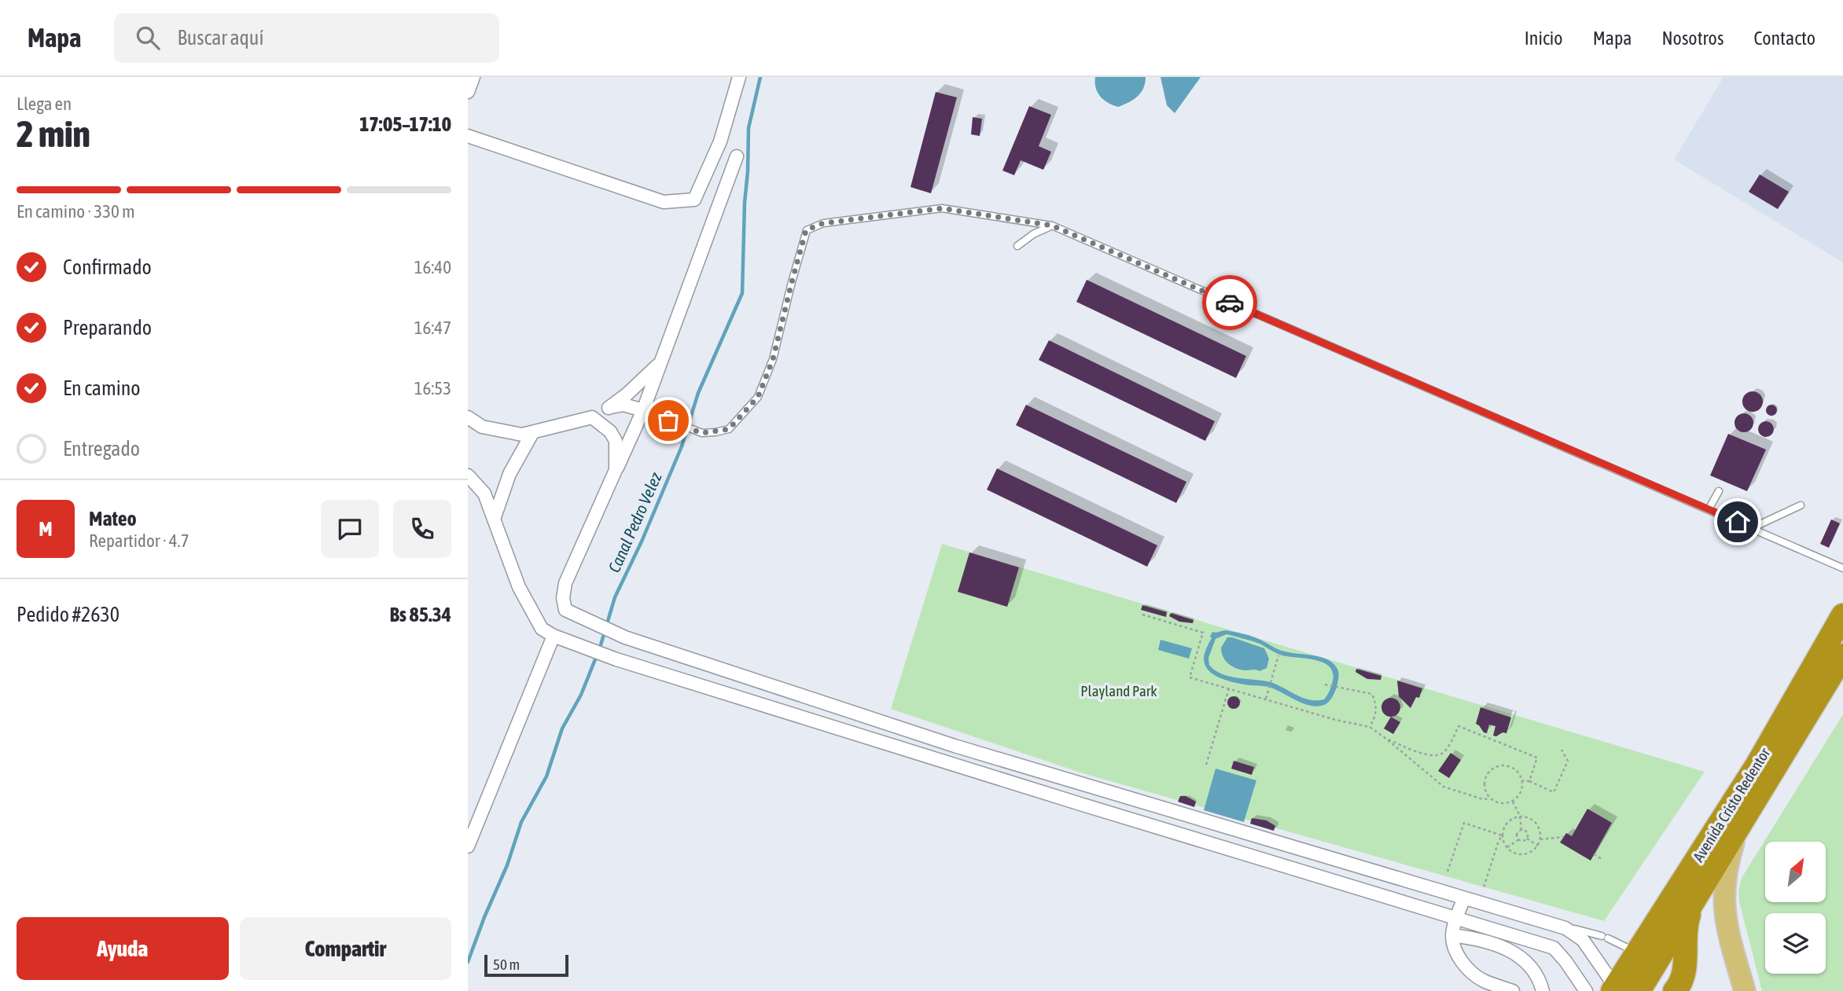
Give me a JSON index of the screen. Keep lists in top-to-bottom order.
{
  "streets": {
    "highway": ["Avenida Cristo Redentor"]
  },
  "water": ["Canal Pedro Velez"],
  "parks": ["Playland Park"],
  "scale_bar": "50 m",
  "north": "top right",
  "page": {
    "header": "Mapa",
    "search": "Buscar aquí",
    "nav": [
      "Inicio",
      "Mapa",
      "Nosotros",
      "Contacto"
    ],
    "heading": ["2 min", "Llega en", "17:05–17:10"],
    "panel": [
      "Mateo",
      "Repartidor · 4.7",
      "Pedido #2630",
      "Bs 85.34"
    ],
    "bar": "En camino · 330 m",
    "list": [
      ["Confirmado", "16:40"],
      ["Preparando", "16:47"],
      ["En camino", "16:53"],
      "Entregado"
    ],
    "round": "M",
    "buttons": ["Ayuda", "Compartir"],
    "scale": "50 m"
  }
}
